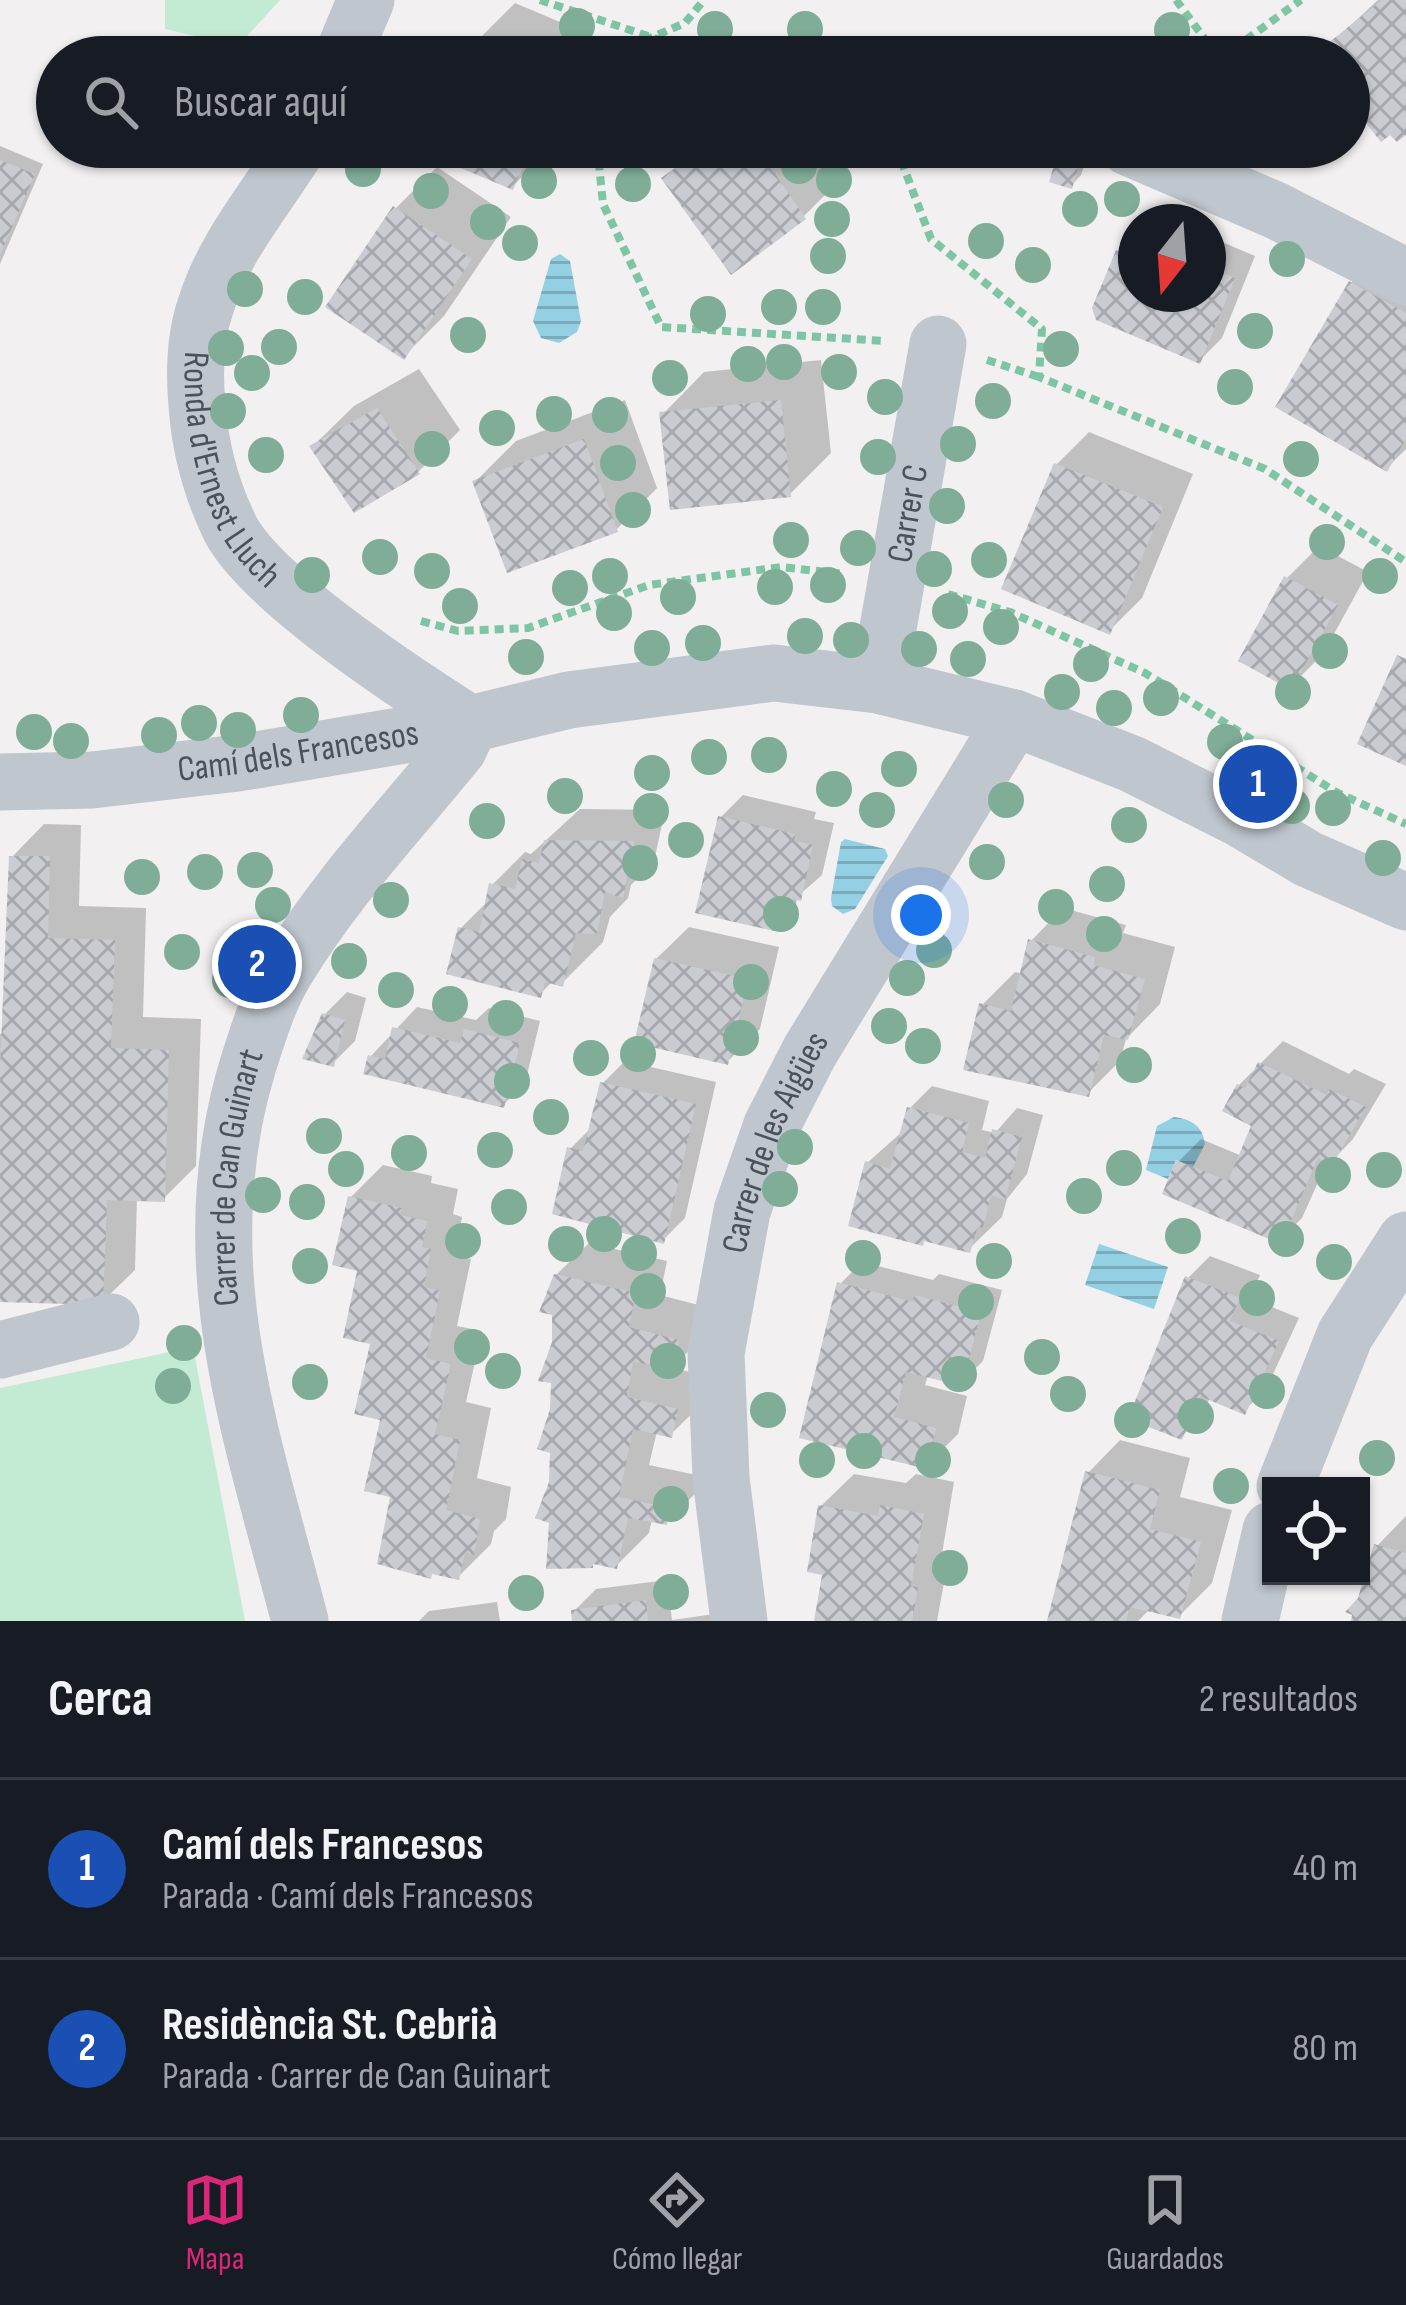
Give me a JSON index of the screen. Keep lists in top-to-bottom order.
{
  "streets": {
    "street": [
      "Ronda d'Ernest Lluch",
      "Carrer C",
      "Camí dels Francesos",
      "Carrer de les Aigües",
      "Carrer de Can Guinart"
    ]
  },
  "crossings": [
    ["Ronda d'Ernest Lluch", "Camí dels Francesos"],
    ["Ronda d'Ernest Lluch", "Carrer de Can Guinart"],
    ["Carrer C", "Camí dels Francesos"],
    ["Camí dels Francesos", "Carrer de les Aigües"],
    ["Camí dels Francesos", "Carrer de Can Guinart"]
  ],
  "north": "bottom",
  "page": {
    "search": "Buscar aquí",
    "pins": ["1", "2"],
    "heading": ["Cerca", "2 resultados"],
    "list": [
      {
        "mark": "1",
        "name": "Camí dels Francesos",
        "note": "Parada · Camí dels Francesos",
        "value": "40 m"
      },
      {
        "mark": "2",
        "name": "Residència St. Cebrià",
        "note": "Parada · Carrer de Can Guinart",
        "value": "80 m"
      }
    ],
    "nav": ["Mapa", "Cómo llegar", "Guardados"]
  }
}
